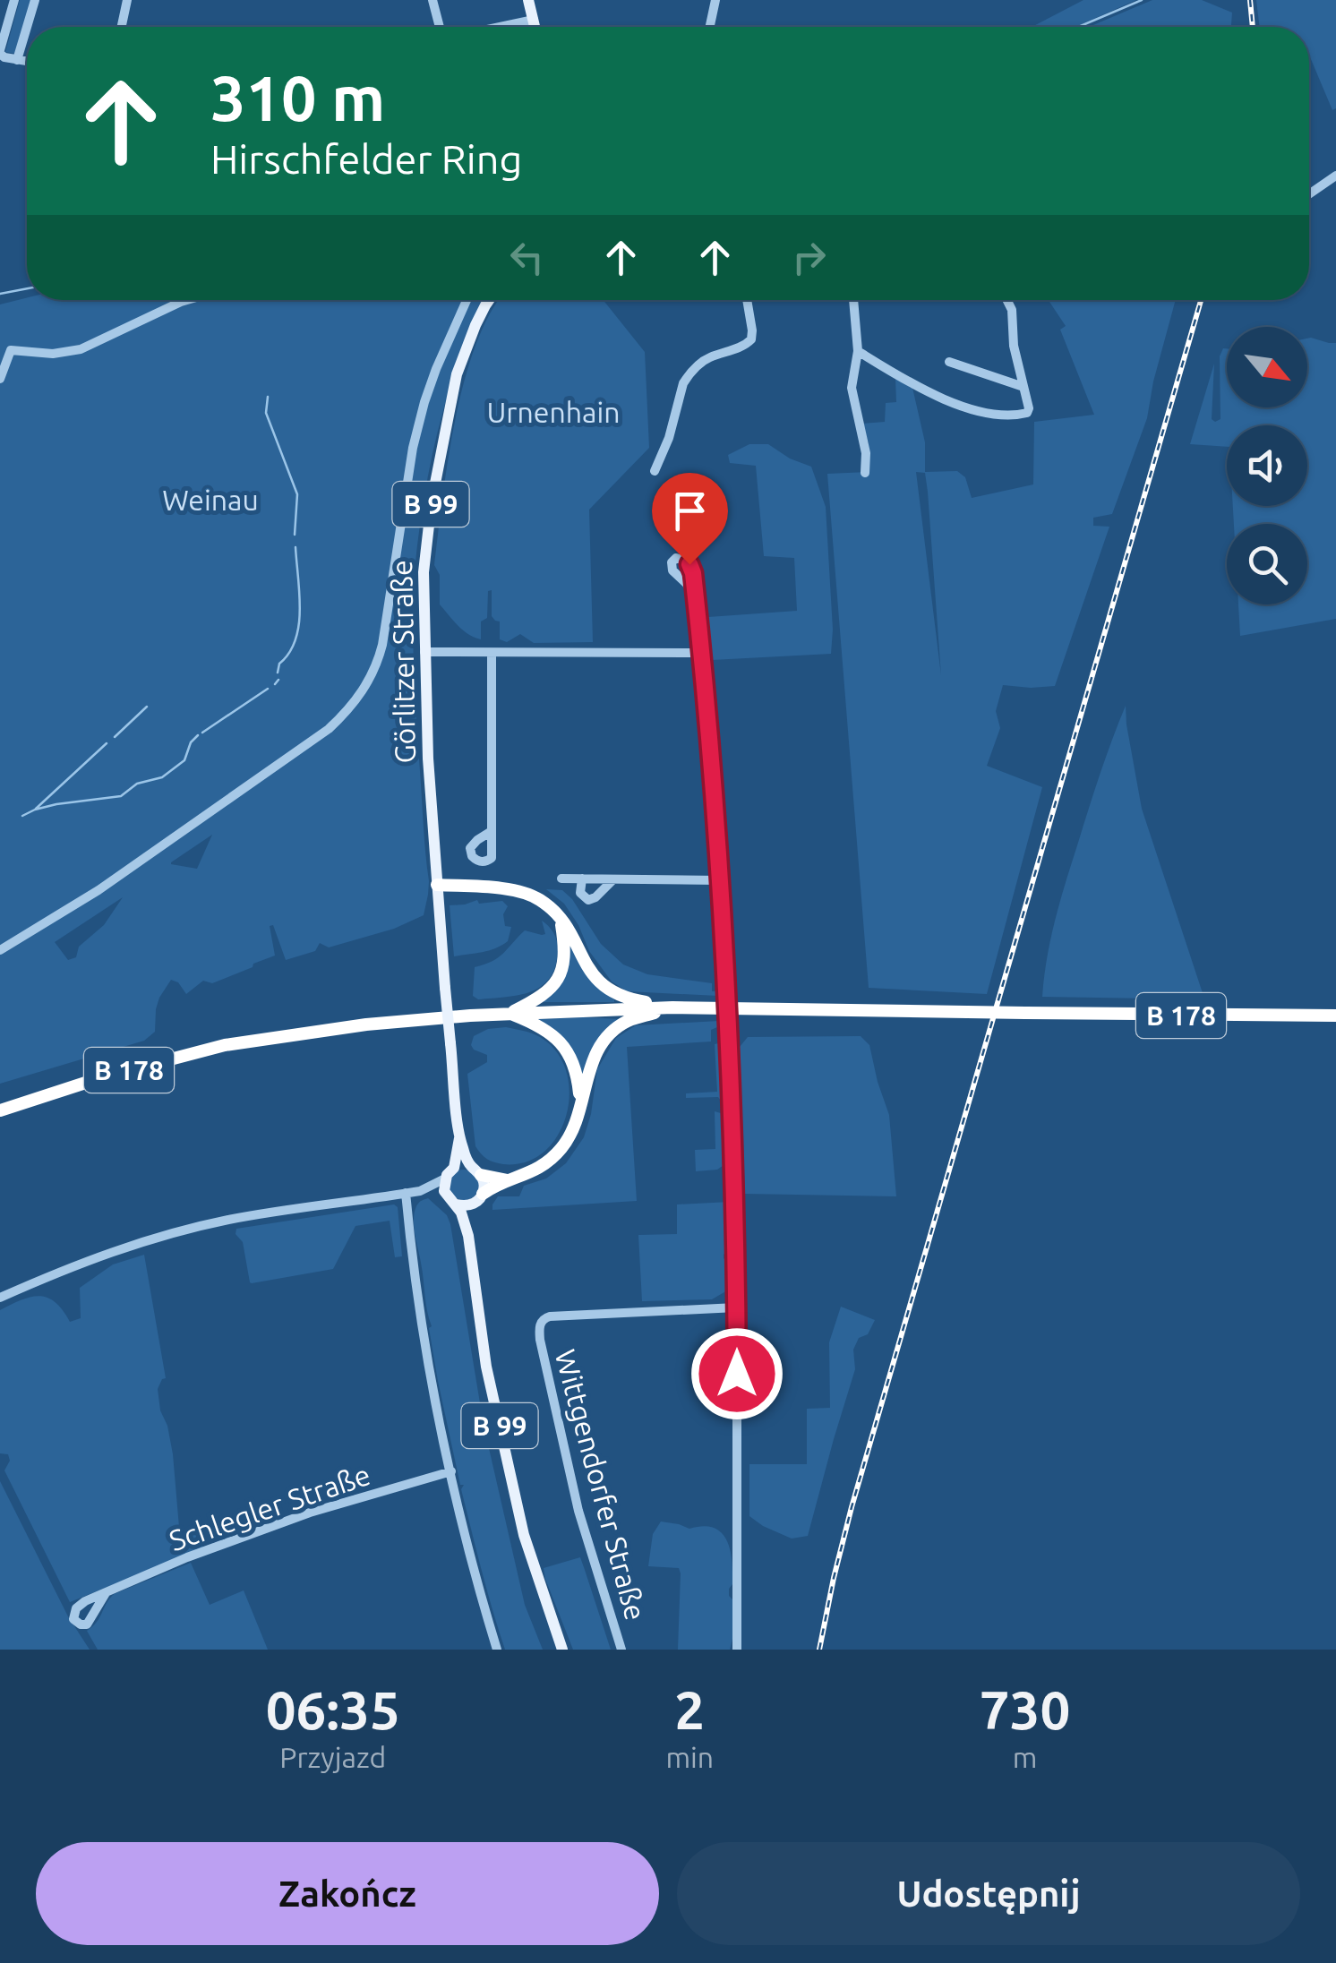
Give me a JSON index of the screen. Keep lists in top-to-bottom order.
{
  "streets": {
    "highway": ["B 178"],
    "main road": ["B 99", "Görlitzer Straße"],
    "street": ["Wittgendorfer Straße", "Schlegler Straße"]
  },
  "crossings": [
    ["B 99", "Görlitzer Straße"]
  ],
  "parks": ["Urnenhain", "Weinau"],
  "north": "bottom right",
  "page": {
    "turn": ["310 m", "Hirschfelder Ring"],
    "eta": [
      "06:35",
      "Przyjazd",
      "2",
      "min",
      "730",
      "m"
    ],
    "buttons": ["Zakończ", "Udostępnij"]
  }
}
